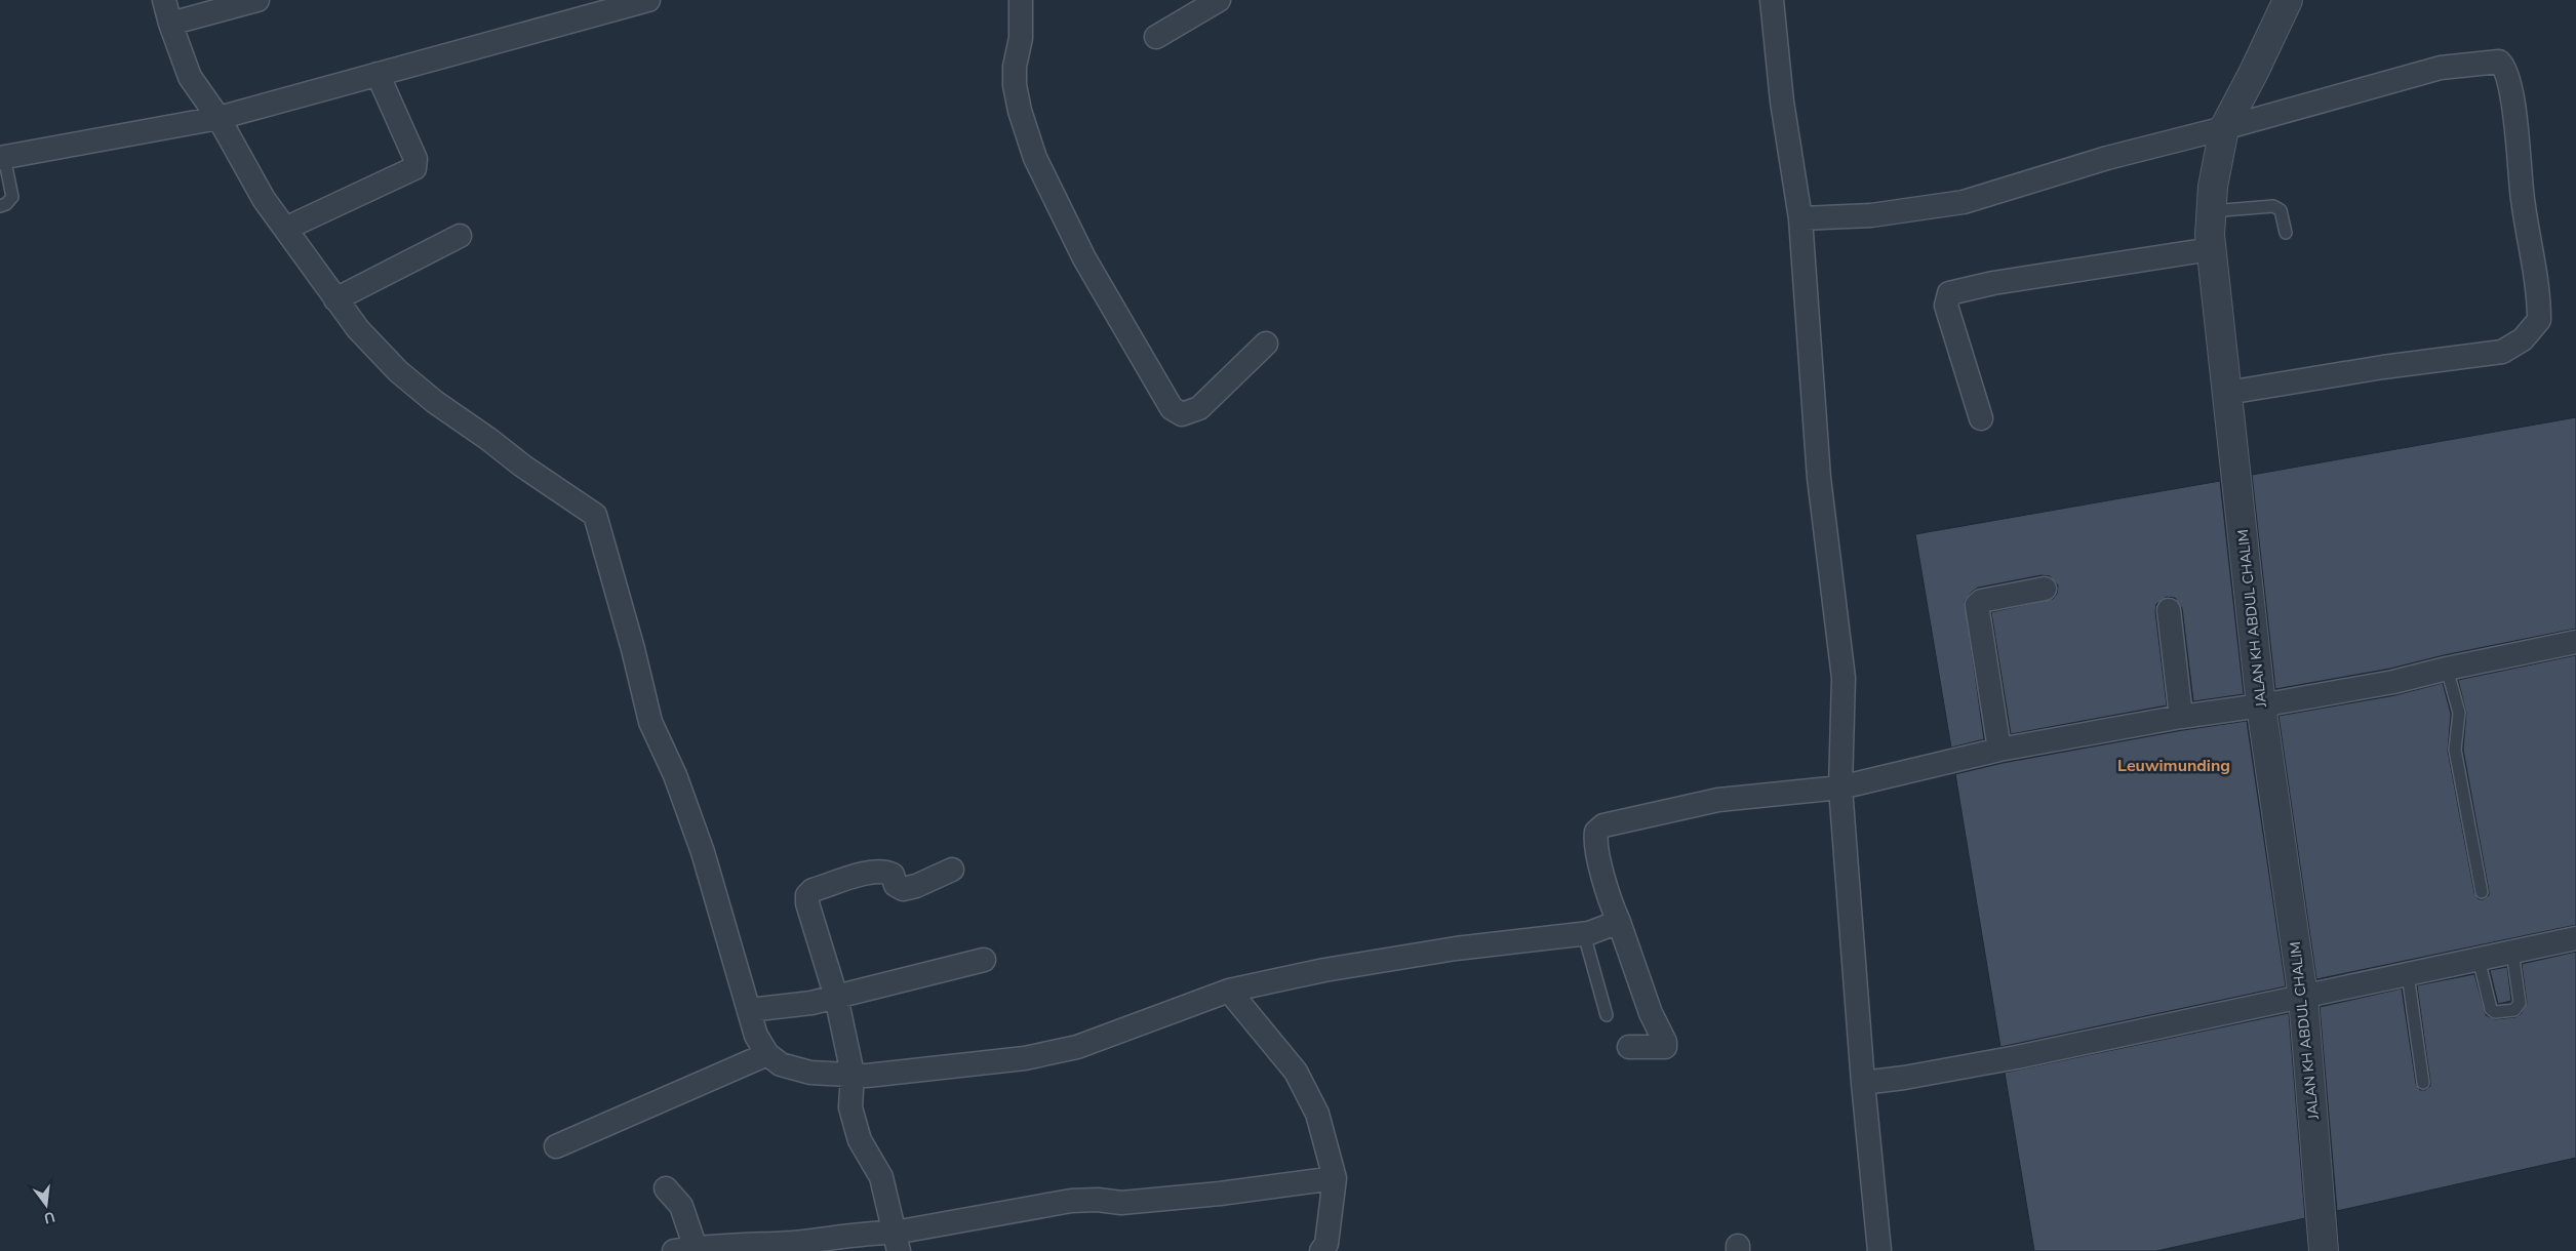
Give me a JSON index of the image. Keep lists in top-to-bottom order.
{
  "streets": {
    "street": ["JALAN KH ABDUL CHALIM"]
  },
  "districts": ["Leuwimunding"],
  "north": "bottom"
}
